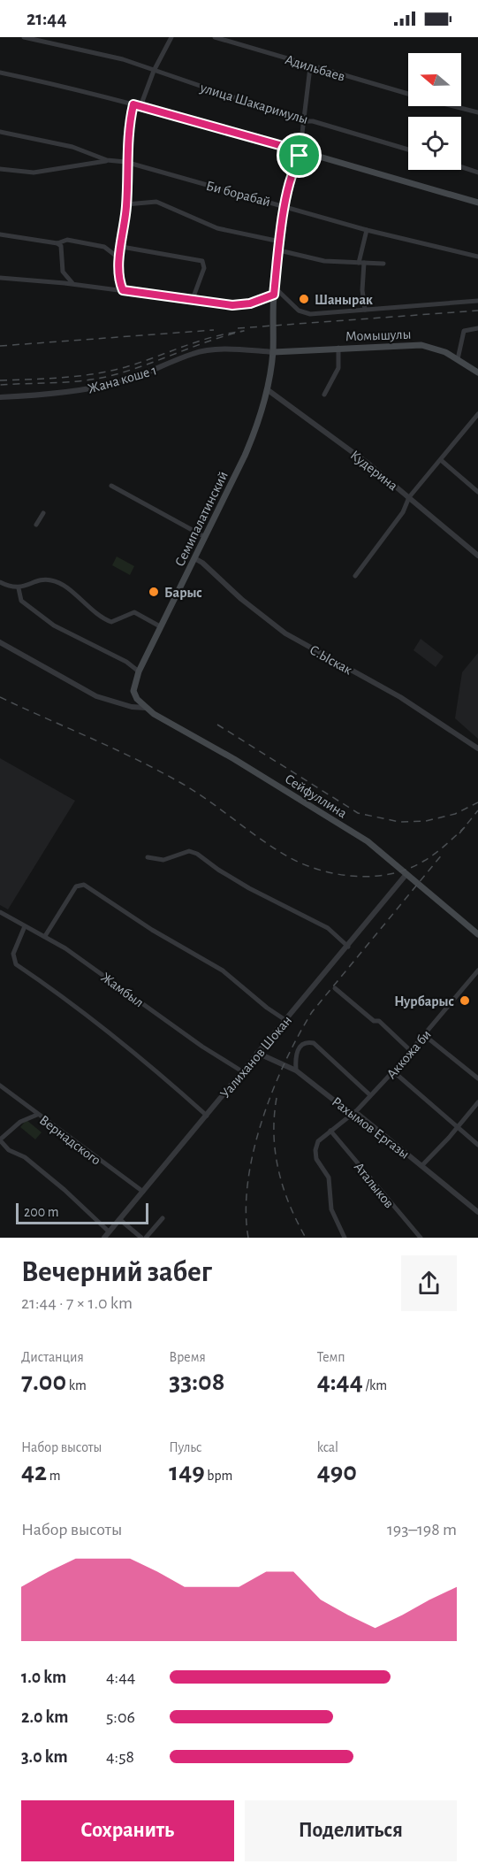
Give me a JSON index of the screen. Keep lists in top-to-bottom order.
{
  "streets": {
    "main road": ["Момышулы", "Семипалатинский", "Сейфуллина"],
    "street": [
      "Адильбаев",
      "улица Шакаримулы",
      "Би борабай",
      "Жана коше 1",
      "Кудерина",
      "С.Ыскак",
      "Жамбыл",
      "Аккожа би",
      "Уалиханов Шокан",
      "Рахымов Ергазы",
      "Вернадского",
      "Аталыков"
    ]
  },
  "crossings": [
    ["Би борабай", "Семипалатинский"],
    ["Момышулы", "Жана коше 1"],
    ["Момышулы", "Семипалатинский"],
    ["Жана коше 1", "Семипалатинский"],
    ["Кудерина", "Семипалатинский"],
    ["Семипалатинский", "С.Ыскак"],
    ["Семипалатинский", "Сейфуллина"],
    ["Сейфуллина", "Уалиханов Шокан"],
    ["Жамбыл", "Уалиханов Шокан"],
    ["Аккожа би", "Рахымов Ергазы"],
    ["Аккожа би", "Аталыков"],
    ["Уалиханов Шокан", "Рахымов Ергазы"],
    ["Уалиханов Шокан", "Вернадского"]
  ],
  "places": ["Шанырак", "Барыс", "Нурбарыс"],
  "scale_bar": "200 m",
  "north": "left",
  "page": {
    "status": "21:44",
    "scale": "200 m",
    "heading": ["Вечерний забег", "21:44 · 7 × 1.0 km"],
    "stats": [
      ["Дистанция", "7.00 km"],
      ["Время", "33:08"],
      ["Темп", "4:44 /km"],
      ["Набор высоты", "42 m"],
      ["Пульс", "149 bpm"],
      ["kcal", "490"]
    ],
    "chart": ["Набор высоты", "193–198 m"],
    "list": [
      {
        "name": "1.0 km",
        "note": "4:44"
      },
      {
        "name": "2.0 km",
        "note": "5:06"
      },
      {
        "name": "3.0 km",
        "note": "4:58"
      }
    ],
    "buttons": ["Сохранить", "Поделиться"]
  }
}
